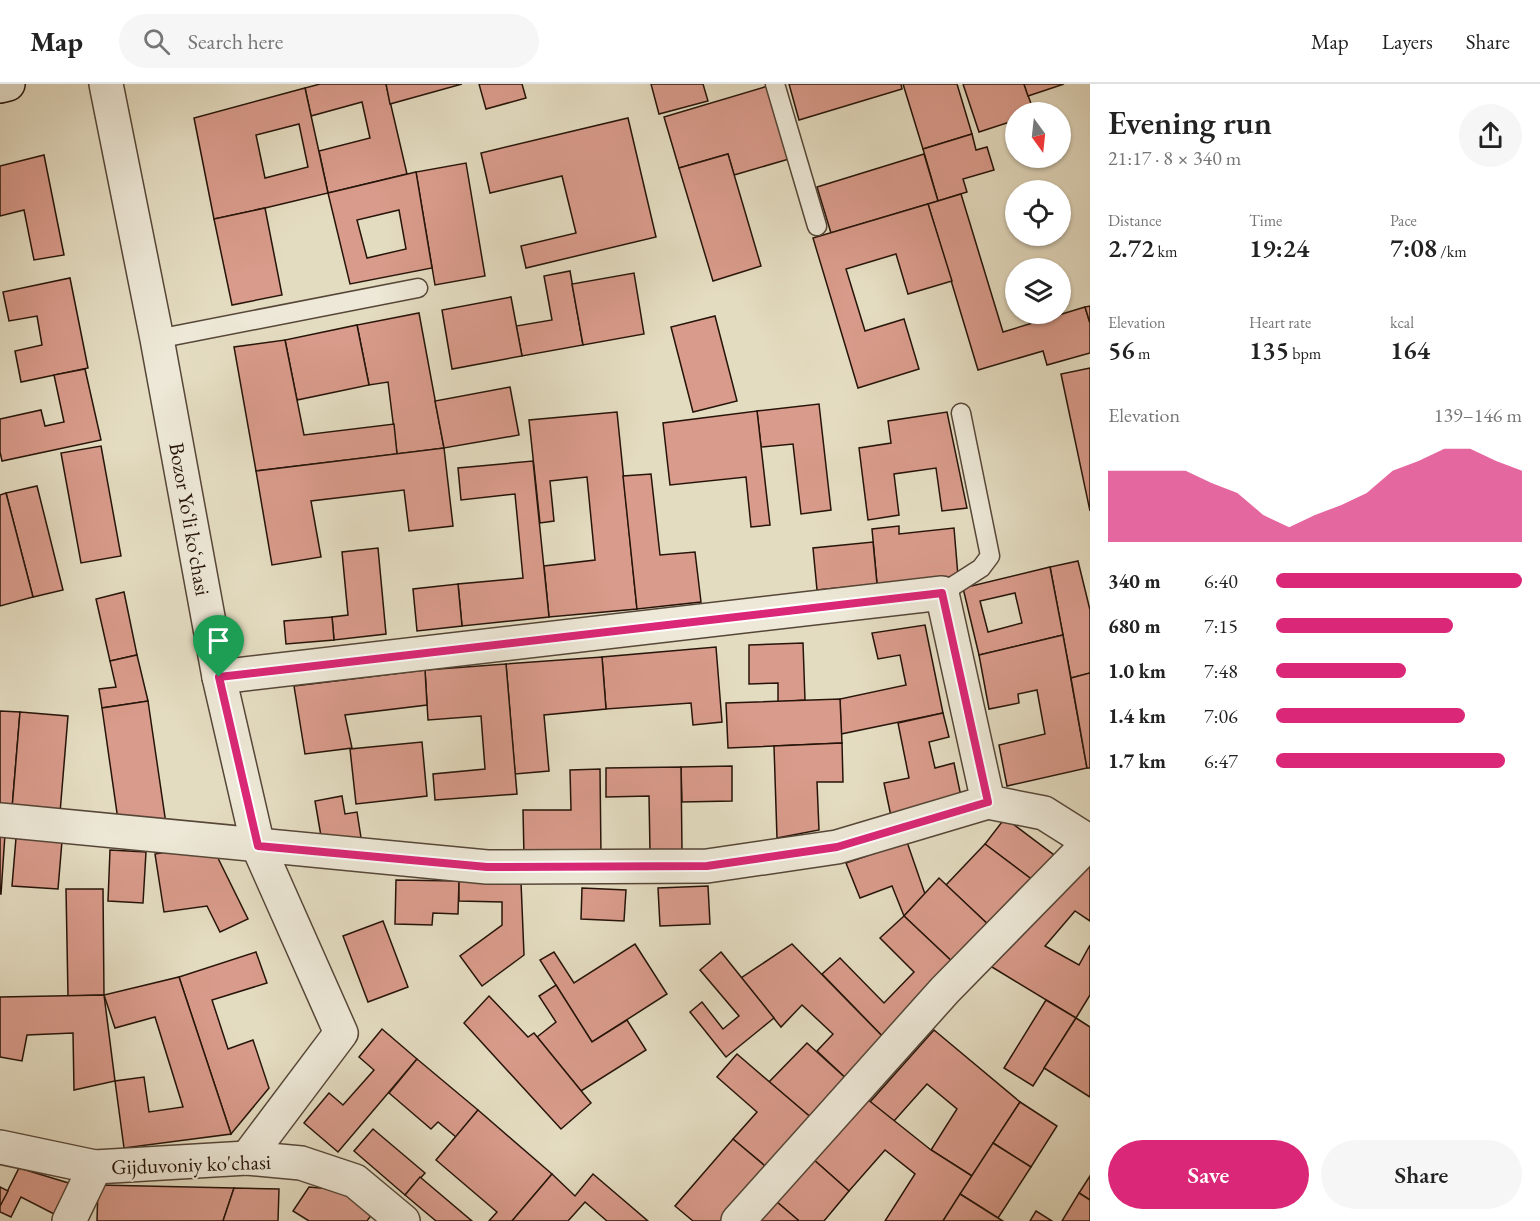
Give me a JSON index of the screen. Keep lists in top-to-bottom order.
{
  "streets": {
    "street": ["Bozor Yoʻli koʻchasi", "Gijduvoniy ko'chasi"]
  },
  "crossings": [
    ["Bozor Yoʻli koʻchasi", "Gijduvoniy ko'chasi"]
  ],
  "north": "bottom",
  "page": {
    "header": "Map",
    "search": "Search here",
    "nav": ["Map", "Layers", "Share"],
    "heading": ["Evening run", "21:17 · 8 × 340 m"],
    "stats": [
      ["Distance", "2.72 km"],
      ["Time", "19:24"],
      ["Pace", "7:08 /km"],
      ["Elevation", "56 m"],
      ["Heart rate", "135 bpm"],
      ["kcal", "164"]
    ],
    "chart": ["Elevation", "139–146 m"],
    "list": [
      {
        "name": "340 m",
        "note": "6:40"
      },
      {
        "name": "680 m",
        "note": "7:15"
      },
      {
        "name": "1.0 km",
        "note": "7:48"
      },
      {
        "name": "1.4 km",
        "note": "7:06"
      },
      {
        "name": "1.7 km",
        "note": "6:47"
      }
    ],
    "buttons": ["Save", "Share"]
  }
}
